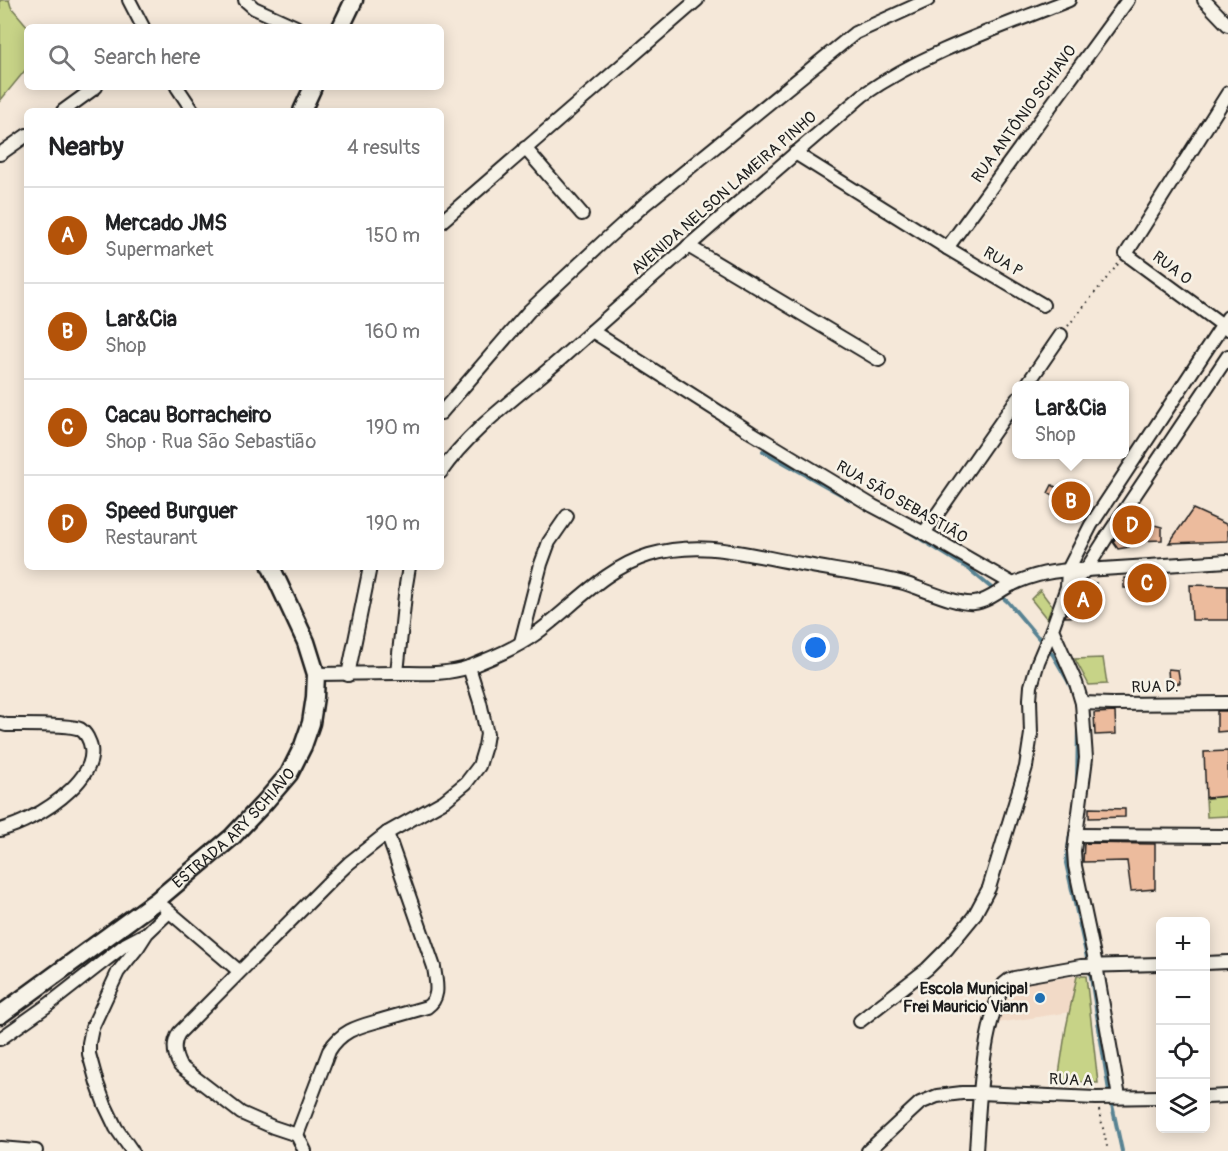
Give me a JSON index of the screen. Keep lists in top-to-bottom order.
{
  "streets": {
    "main road": ["ESTRADA ARY SCHIAVO"],
    "street": [
      "RUA ANTÔNIO SCHIAVO",
      "AVENIDA NELSON LAMEIRA PINHO",
      "RUA P",
      "RUA O",
      "RUA SÃO SEBASTIÃO",
      "RUA D.",
      "RUA A"
    ]
  },
  "crossings": [
    ["RUA ANTÔNIO SCHIAVO", "RUA P"],
    ["AVENIDA NELSON LAMEIRA PINHO", "RUA P"],
    ["AVENIDA NELSON LAMEIRA PINHO", "RUA SÃO SEBASTIÃO"]
  ],
  "places": ["Escola Municipal Frei Mauricio Viann"],
  "page": {
    "search": "Search here",
    "heading": ["Nearby", "4 results"],
    "list": [
      {
        "mark": "A",
        "name": "Mercado JMS",
        "note": "Supermarket",
        "value": "150 m"
      },
      {
        "mark": "B",
        "name": "Lar&Cia",
        "note": "Shop",
        "value": "160 m"
      },
      {
        "mark": "C",
        "name": "Cacau Borracheiro",
        "note": "Shop · Rua São Sebastião",
        "value": "190 m"
      },
      {
        "mark": "D",
        "name": "Speed Burguer",
        "note": "Restaurant",
        "value": "190 m"
      }
    ],
    "popup": ["Lar&Cia", "Shop"],
    "pins": [
      "B",
      "D",
      "C",
      "A"
    ],
    "map_buttons": ["+", "−"]
  }
}
